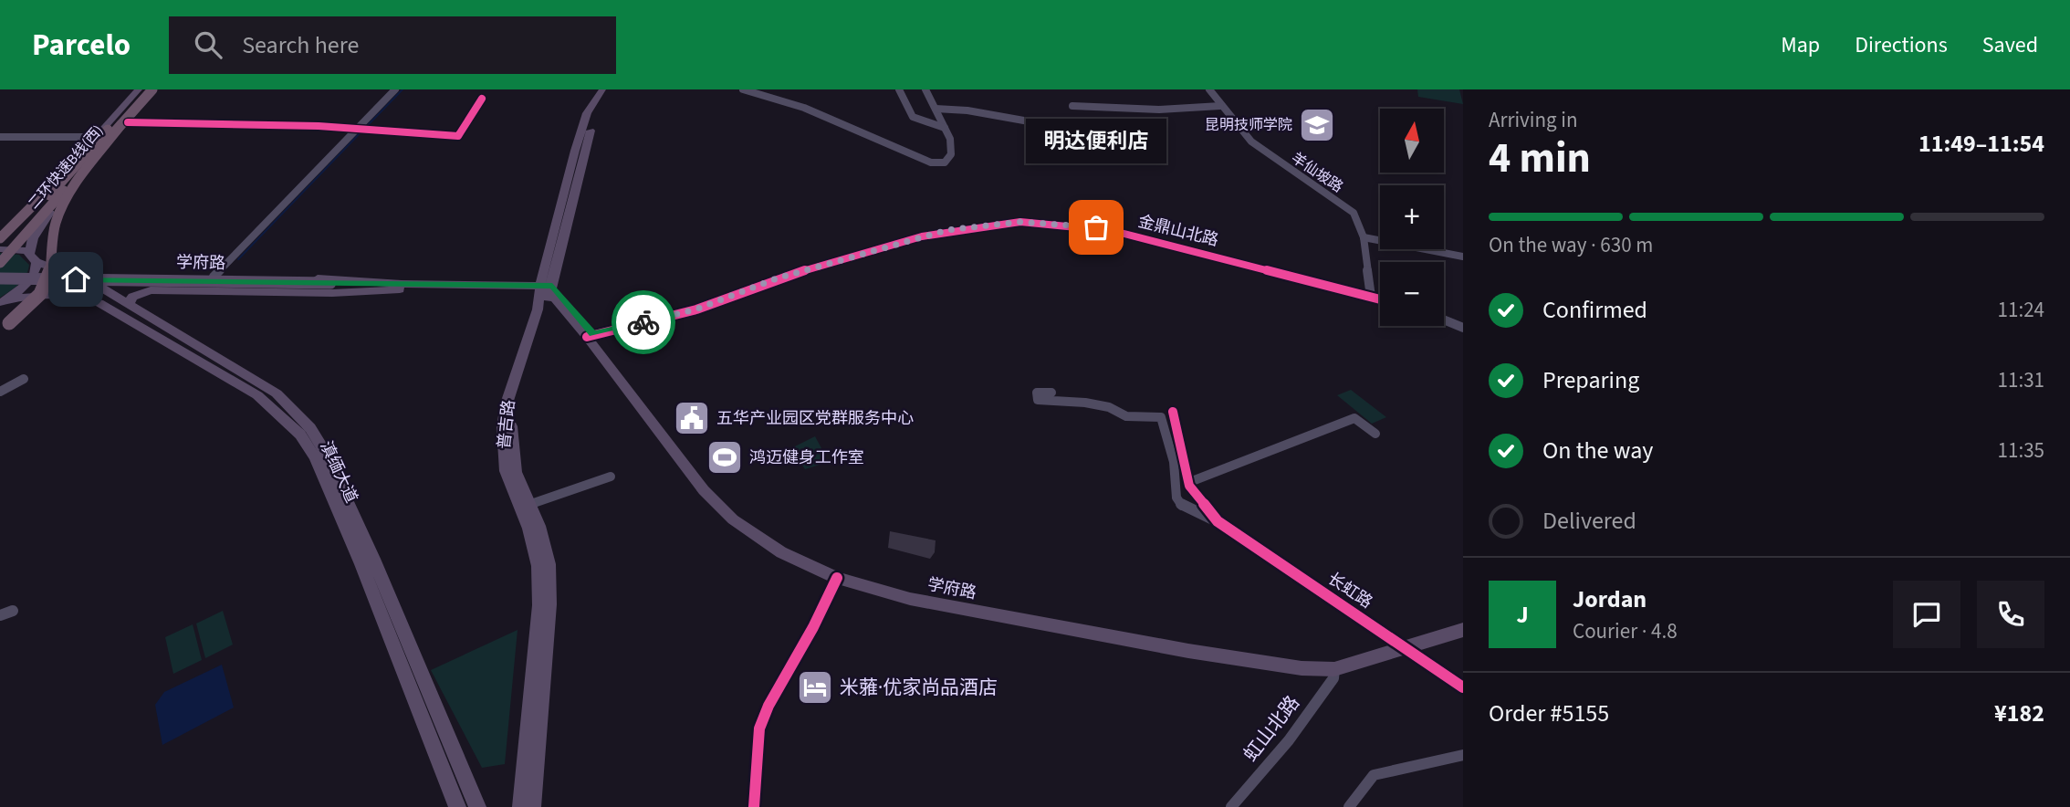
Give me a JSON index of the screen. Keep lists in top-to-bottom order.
{
  "streets": {
    "highway": ["二环快速B线(西)"],
    "main road": ["学府路", "普吉路", "滇缅大道"],
    "street": [
      "羊仙坡路",
      "金鼎山北路",
      "长虹路",
      "虹山北路"
    ]
  },
  "crossings": [
    ["羊仙坡路", "金鼎山北路"],
    ["金鼎山北路", "学府路"],
    ["学府路", "普吉路"],
    ["学府路", "滇缅大道"],
    ["学府路", "长虹路"],
    ["学府路", "虹山北路"]
  ],
  "places": {
    "school or university": ["昆明技师学院"],
    "other": ["明达便利店"],
    "public building": ["五华产业园区党群服务中心"],
    "sports": ["鸿迈健身工作室"],
    "hotel": ["米蕥·优家尚品酒店"]
  },
  "north": "top",
  "page": {
    "header": "Parcelo",
    "search": "Search here",
    "nav": ["Map", "Directions", "Saved"],
    "heading": ["4 min", "Arriving in", "11:49–11:54"],
    "panel": [
      "Jordan",
      "Courier · 4.8",
      "Order #5155",
      "¥182"
    ],
    "map_buttons": ["+", "−"],
    "bubble": "明达便利店",
    "bar": "On the way · 630 m",
    "list": [
      ["Confirmed", "11:24"],
      ["Preparing", "11:31"],
      ["On the way", "11:35"],
      "Delivered"
    ],
    "round": "J"
  }
}
